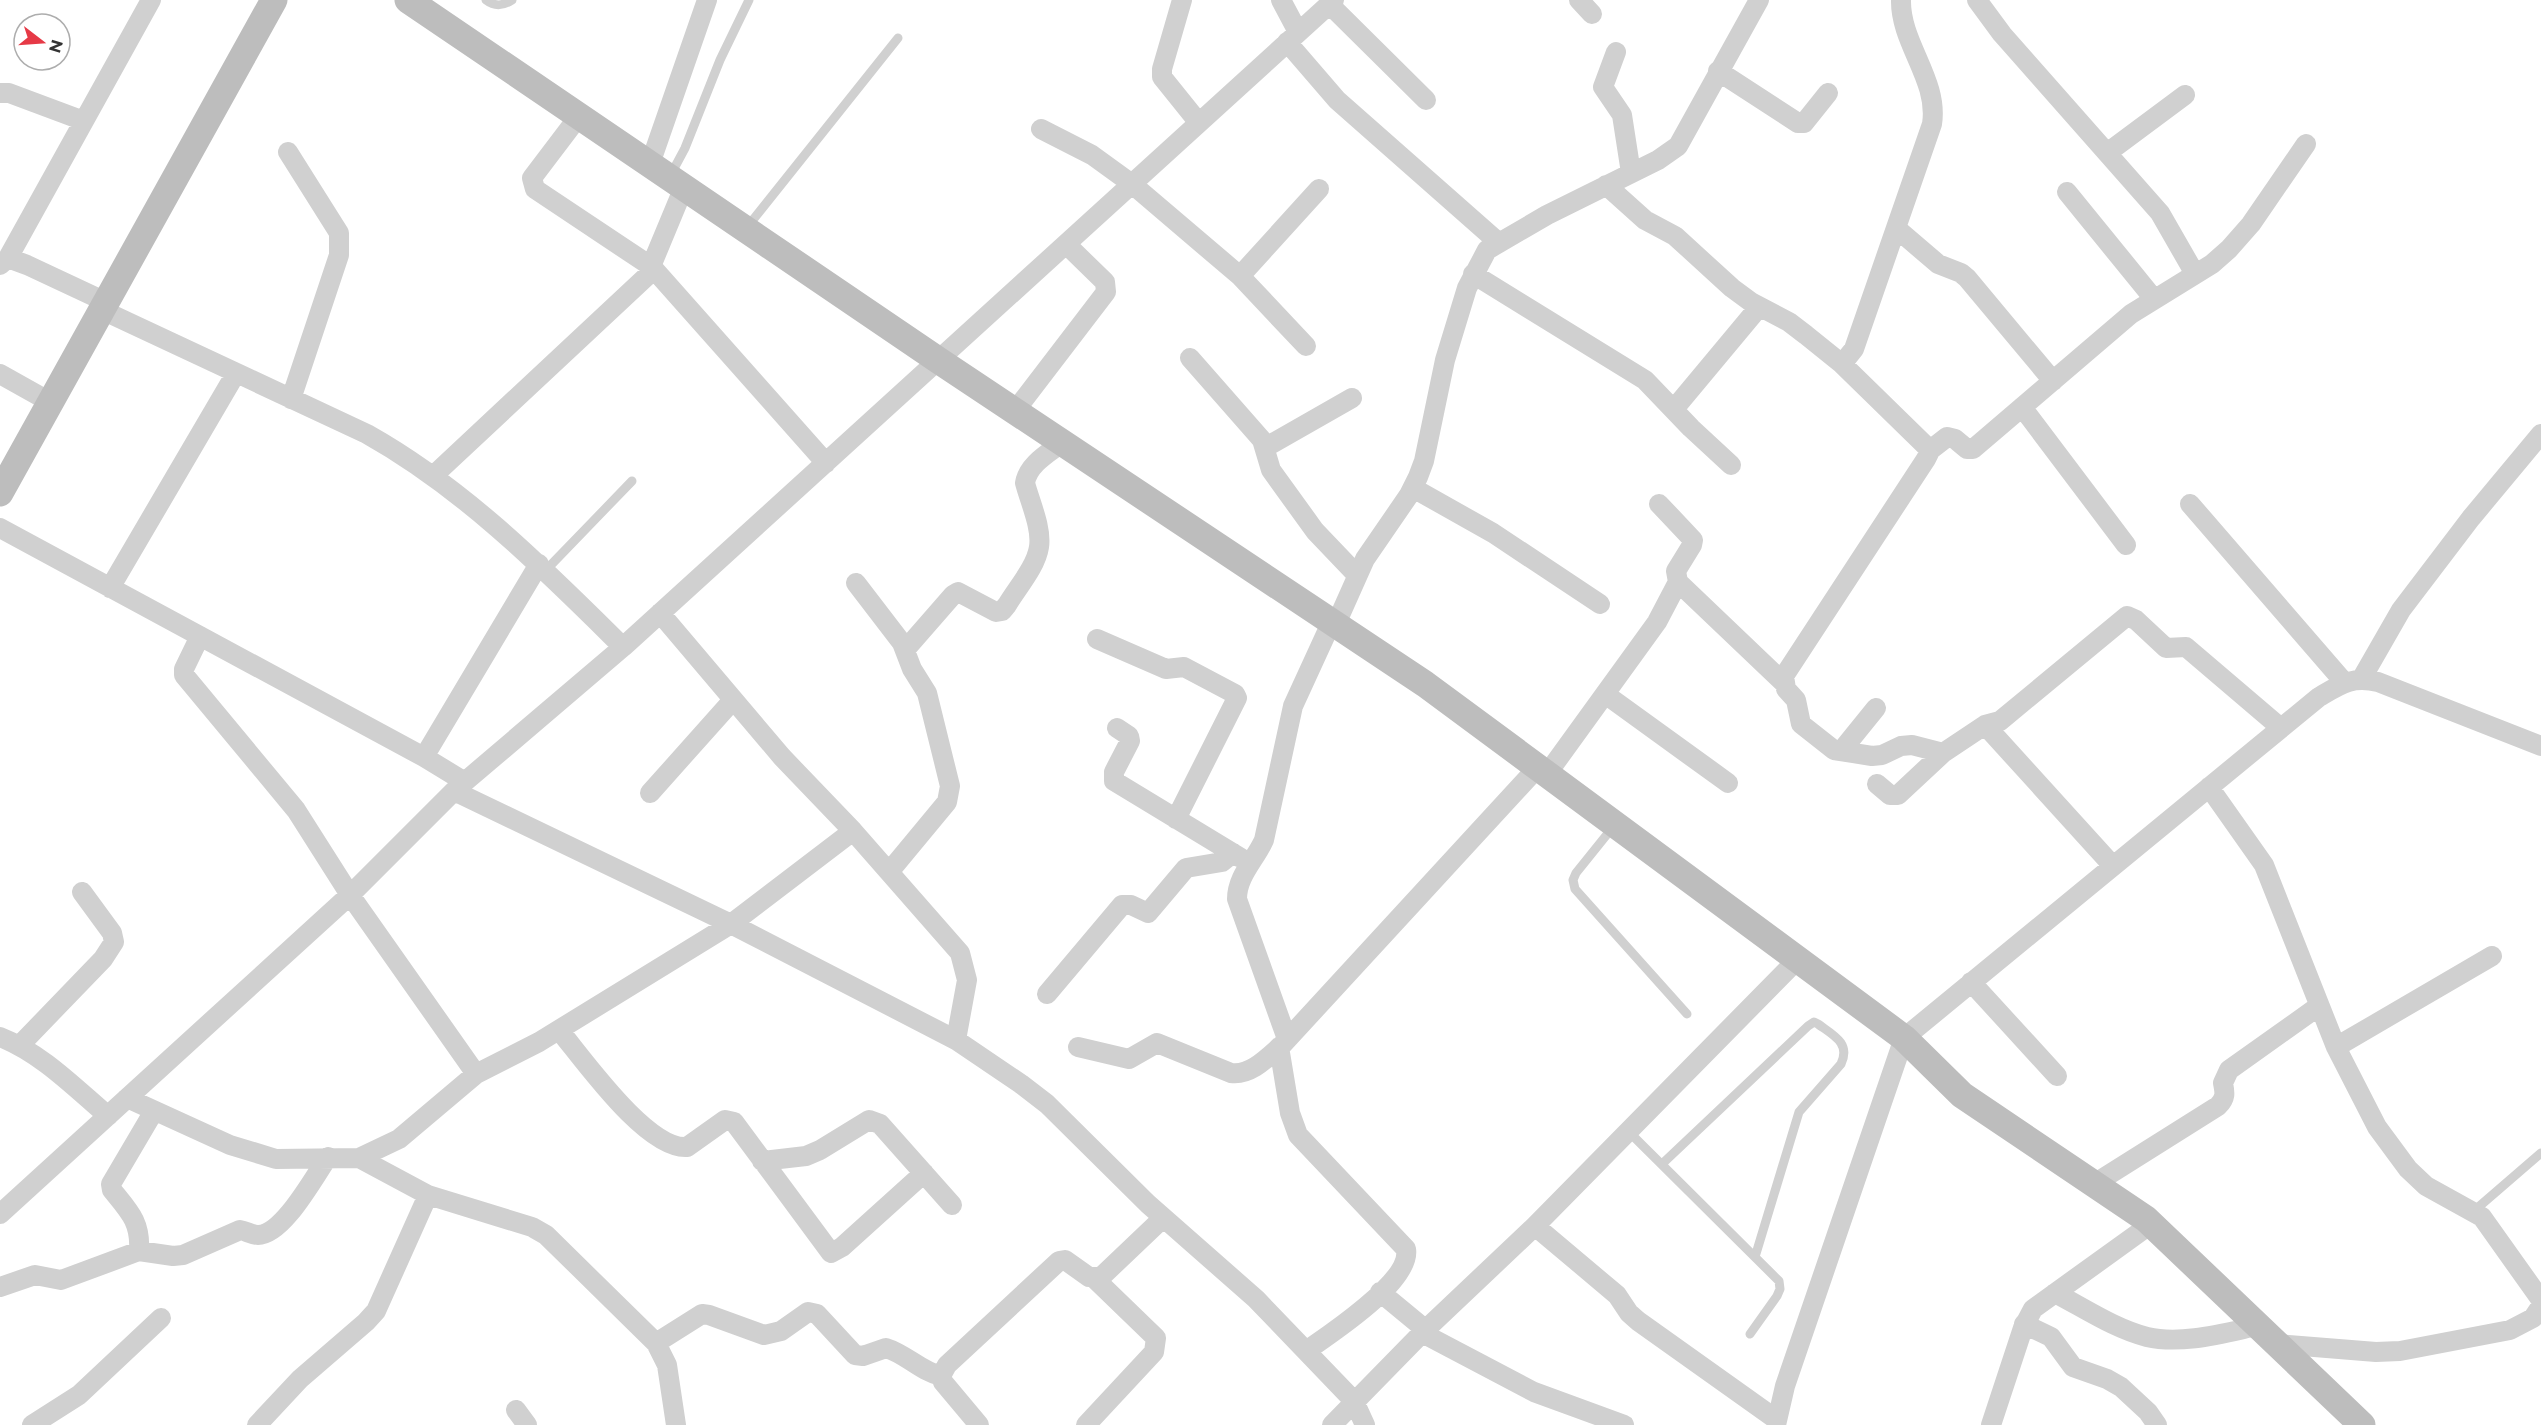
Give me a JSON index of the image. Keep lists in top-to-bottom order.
{
  "north": "right"
}
